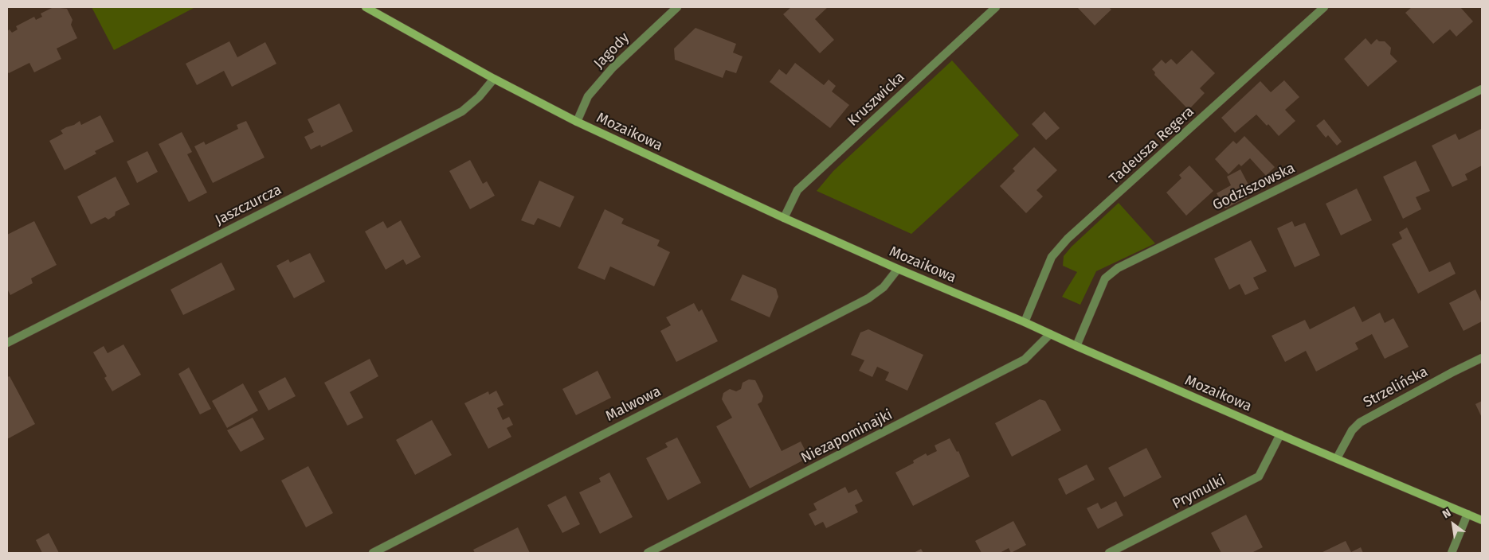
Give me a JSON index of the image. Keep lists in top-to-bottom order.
{
  "streets": {
    "street": [
      "Jagody",
      "Kruszwicka",
      "Mozaikowa",
      "Tadeusza Regera",
      "Godziszowska",
      "Jaszczurcza",
      "Strzelińska",
      "Malwowa",
      "Niezapominajki",
      "Prymulki"
    ]
  },
  "crossings": [
    ["Jagody", "Mozaikowa"],
    ["Kruszwicka", "Mozaikowa"],
    ["Mozaikowa", "Tadeusza Regera"],
    ["Mozaikowa", "Godziszowska"],
    ["Mozaikowa", "Jaszczurcza"],
    ["Mozaikowa", "Strzelińska"],
    ["Mozaikowa", "Malwowa"],
    ["Mozaikowa", "Niezapominajki"],
    ["Mozaikowa", "Prymulki"]
  ],
  "north": "top left"
}
